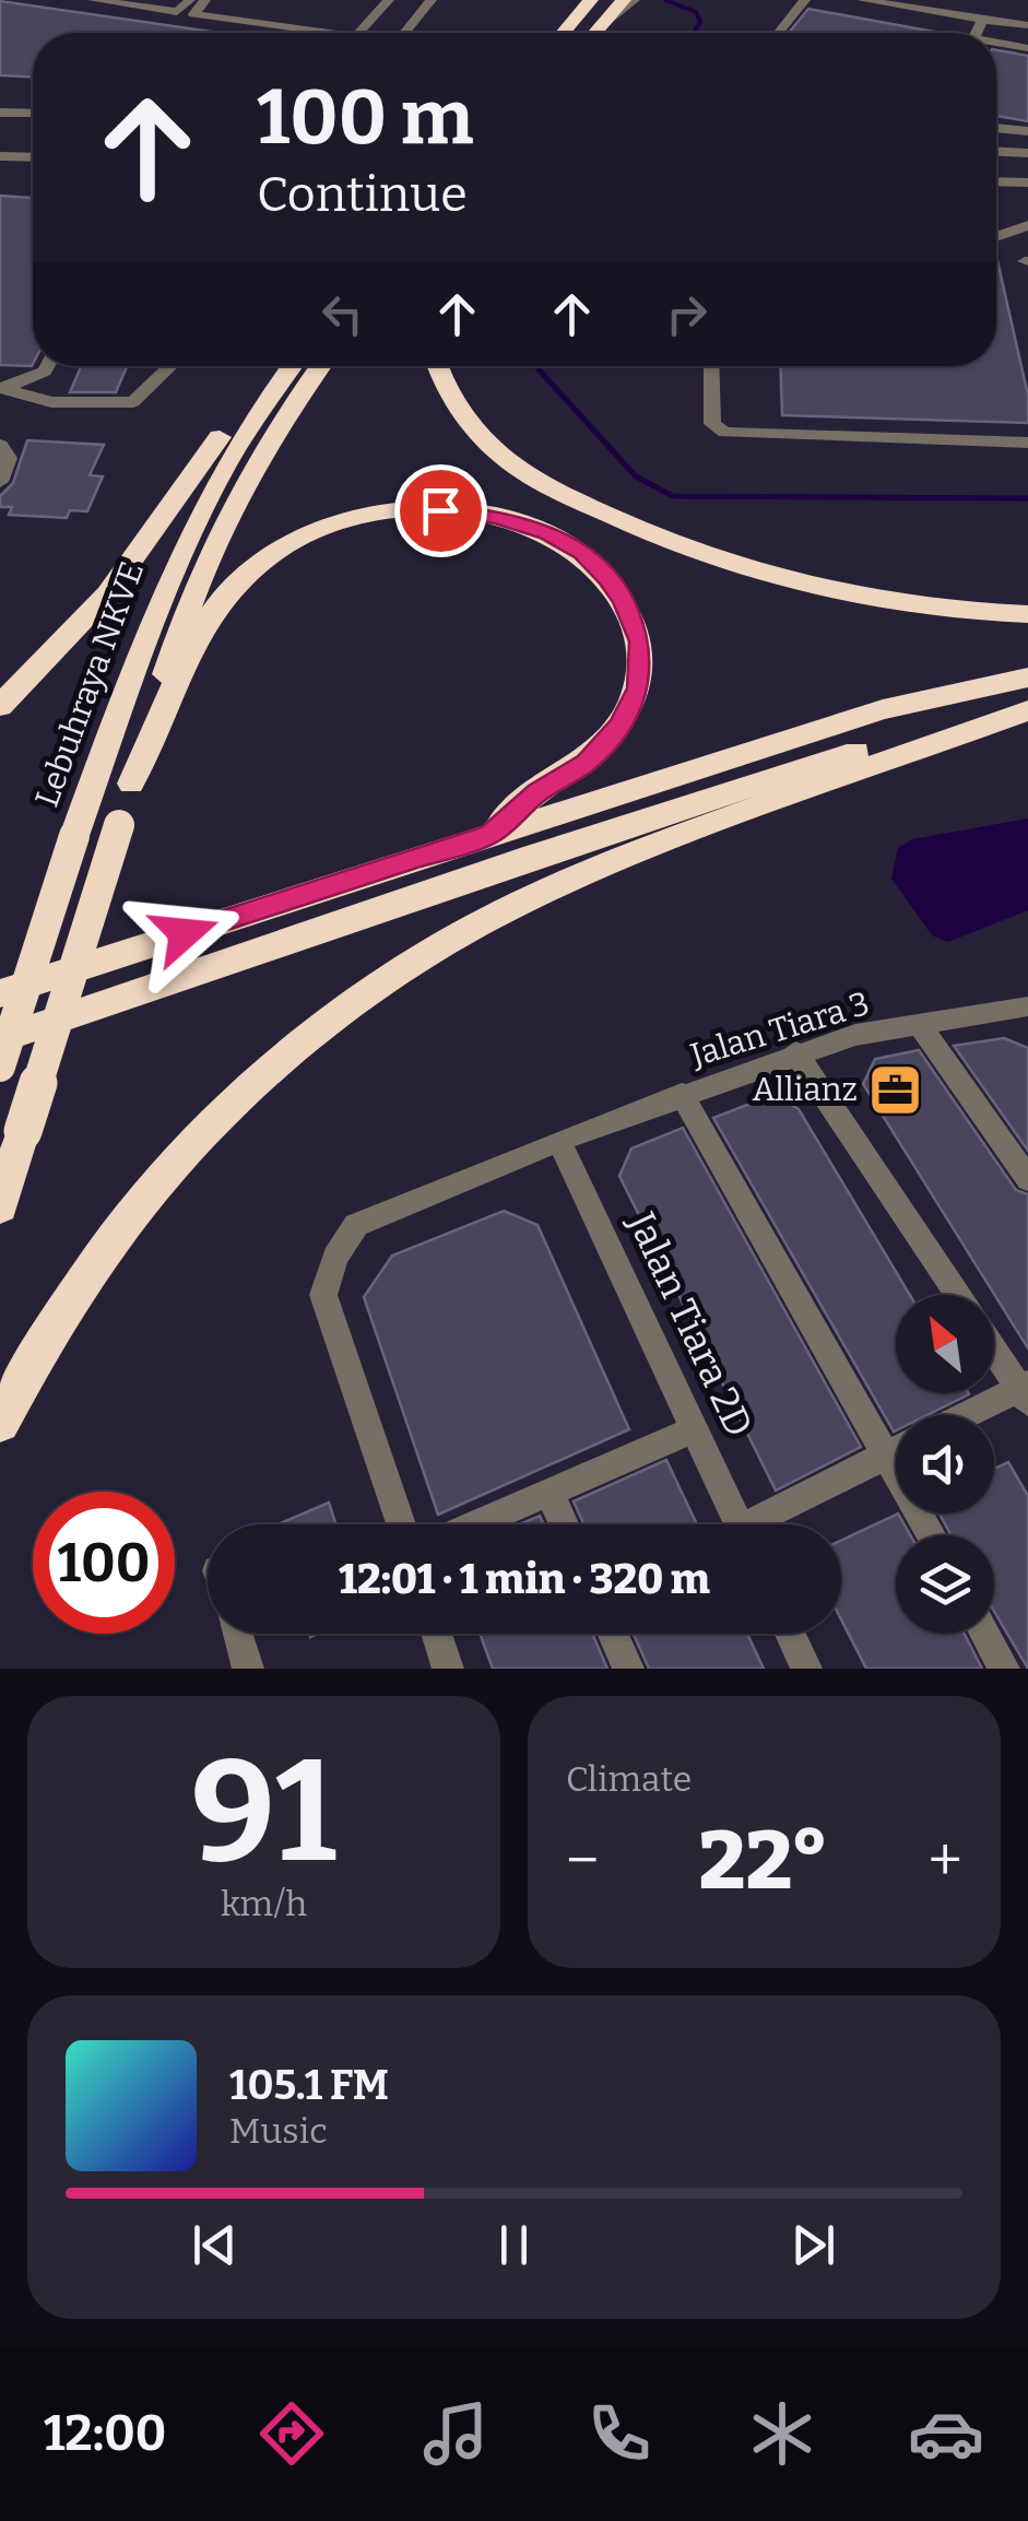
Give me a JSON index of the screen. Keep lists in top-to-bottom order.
{
  "streets": {
    "highway": ["Lebuhraya NKVE"],
    "street": ["Jalan Tiara 3", "Jalan Tiara 2D"]
  },
  "crossings": [
    ["Jalan Tiara 3", "Jalan Tiara 2D"]
  ],
  "places": {
    "office": ["Allianz"]
  },
  "north": "top left",
  "page": {
    "turn": ["100 m", "Continue"],
    "limit": "100",
    "trip": "12:01 · 1 min · 320 m",
    "tile": [
      ["91", "km/h"],
      "Climate"
    ],
    "heat": ["−", "22°", "+"],
    "song": ["105.1 FM", "Music"],
    "tabs": "12:00"
  }
}
